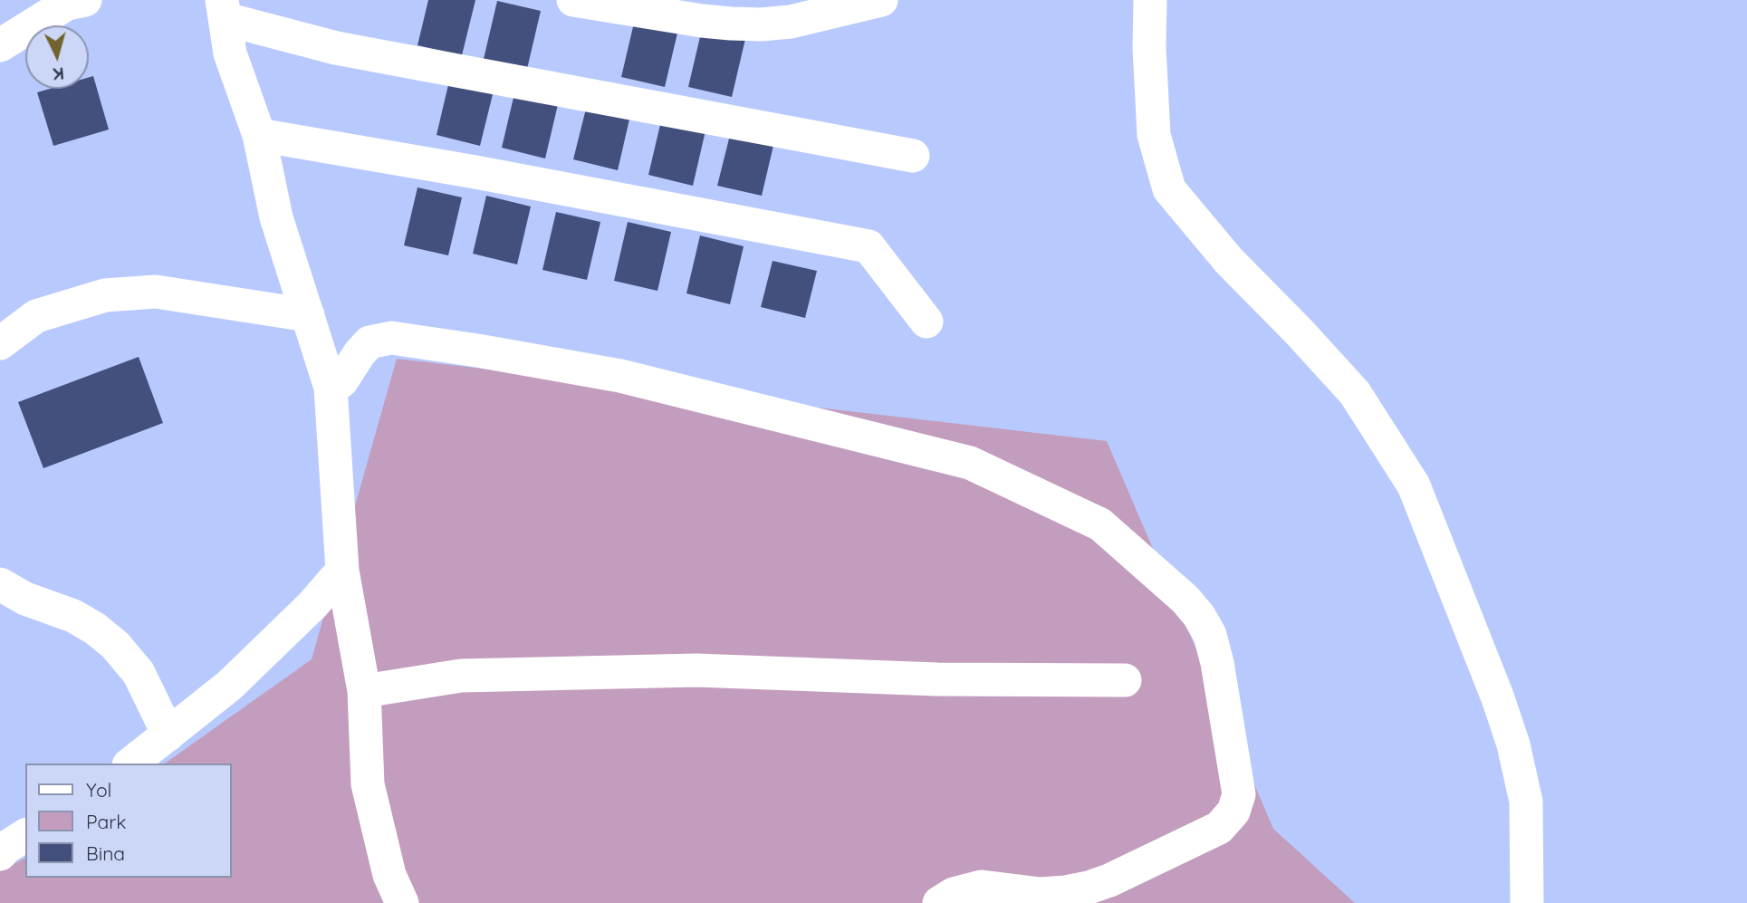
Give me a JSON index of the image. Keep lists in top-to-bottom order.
{
  "legend": ["Yol", "Park", "Bina"],
  "north": "bottom"
}
